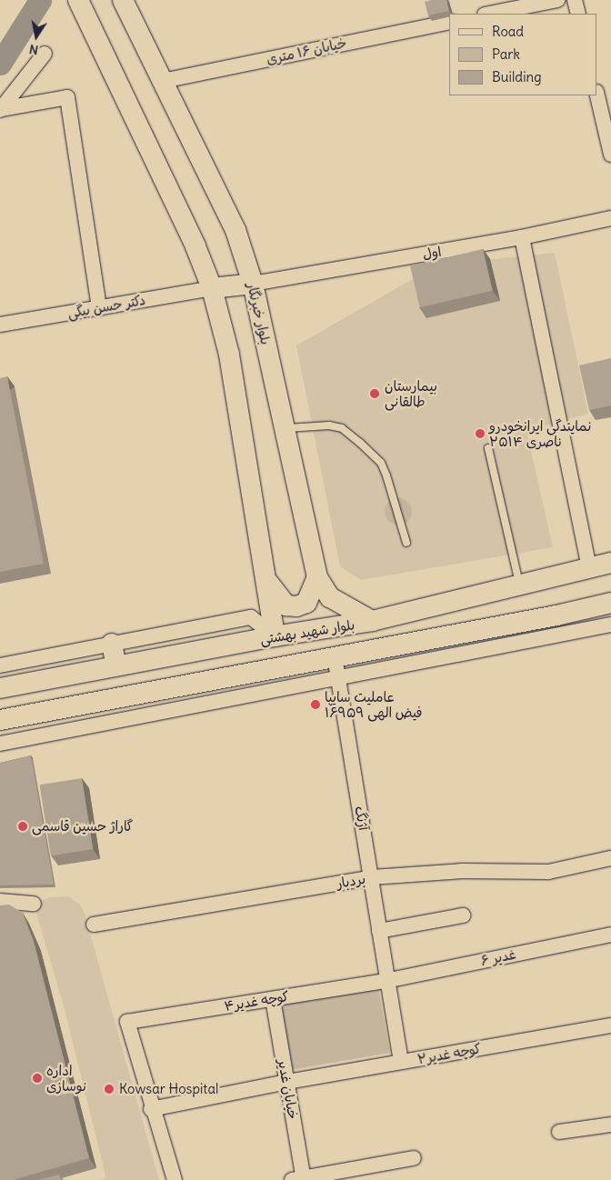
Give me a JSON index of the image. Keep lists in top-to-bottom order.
{
  "streets": {
    "main road": ["بلوار خبرنگار", "بلوار شهید بهشتی"],
    "street": [
      "خیابان ۱۶ متری",
      "اول",
      "دکتر حسن بیگی",
      "آژنگ",
      "بردبار",
      "غدیر ۶",
      "کوچه غدیر۴",
      "کوچه غدیر۲",
      "خیابان غدیر"
    ]
  },
  "crossings": [
    ["خیابان ۱۶ متری", "بلوار خبرنگار"],
    ["اول", "بلوار خبرنگار"],
    ["بلوار خبرنگار", "بلوار شهید بهشتی"],
    ["بلوار شهید بهشتی", "آژنگ"],
    ["آژنگ", "بردبار"],
    ["آژنگ", "غدیر ۶"],
    ["آژنگ", "کوچه غدیر۴"],
    ["آژنگ", "کوچه غدیر۲"],
    ["غدیر ۶", "کوچه غدیر۴"],
    ["کوچه غدیر۴", "کوچه غدیر۲"],
    ["کوچه غدیر۴", "خیابان غدیر"],
    ["کوچه غدیر۲", "خیابان غدیر"]
  ],
  "places": [
    "بیمارستان طالقانی",
    "نمایندگی ایرانخودرو ناصری ۲۵۱۴",
    "عاملیت سایپا ۱۶۹۵۹ فیض الهی",
    "گاراژ حسین قاسمی",
    "اداره نوسازی",
    "Kowsar Hospital"
  ],
  "legend": ["Road", "Park", "Building"],
  "north": "bottom"
}
